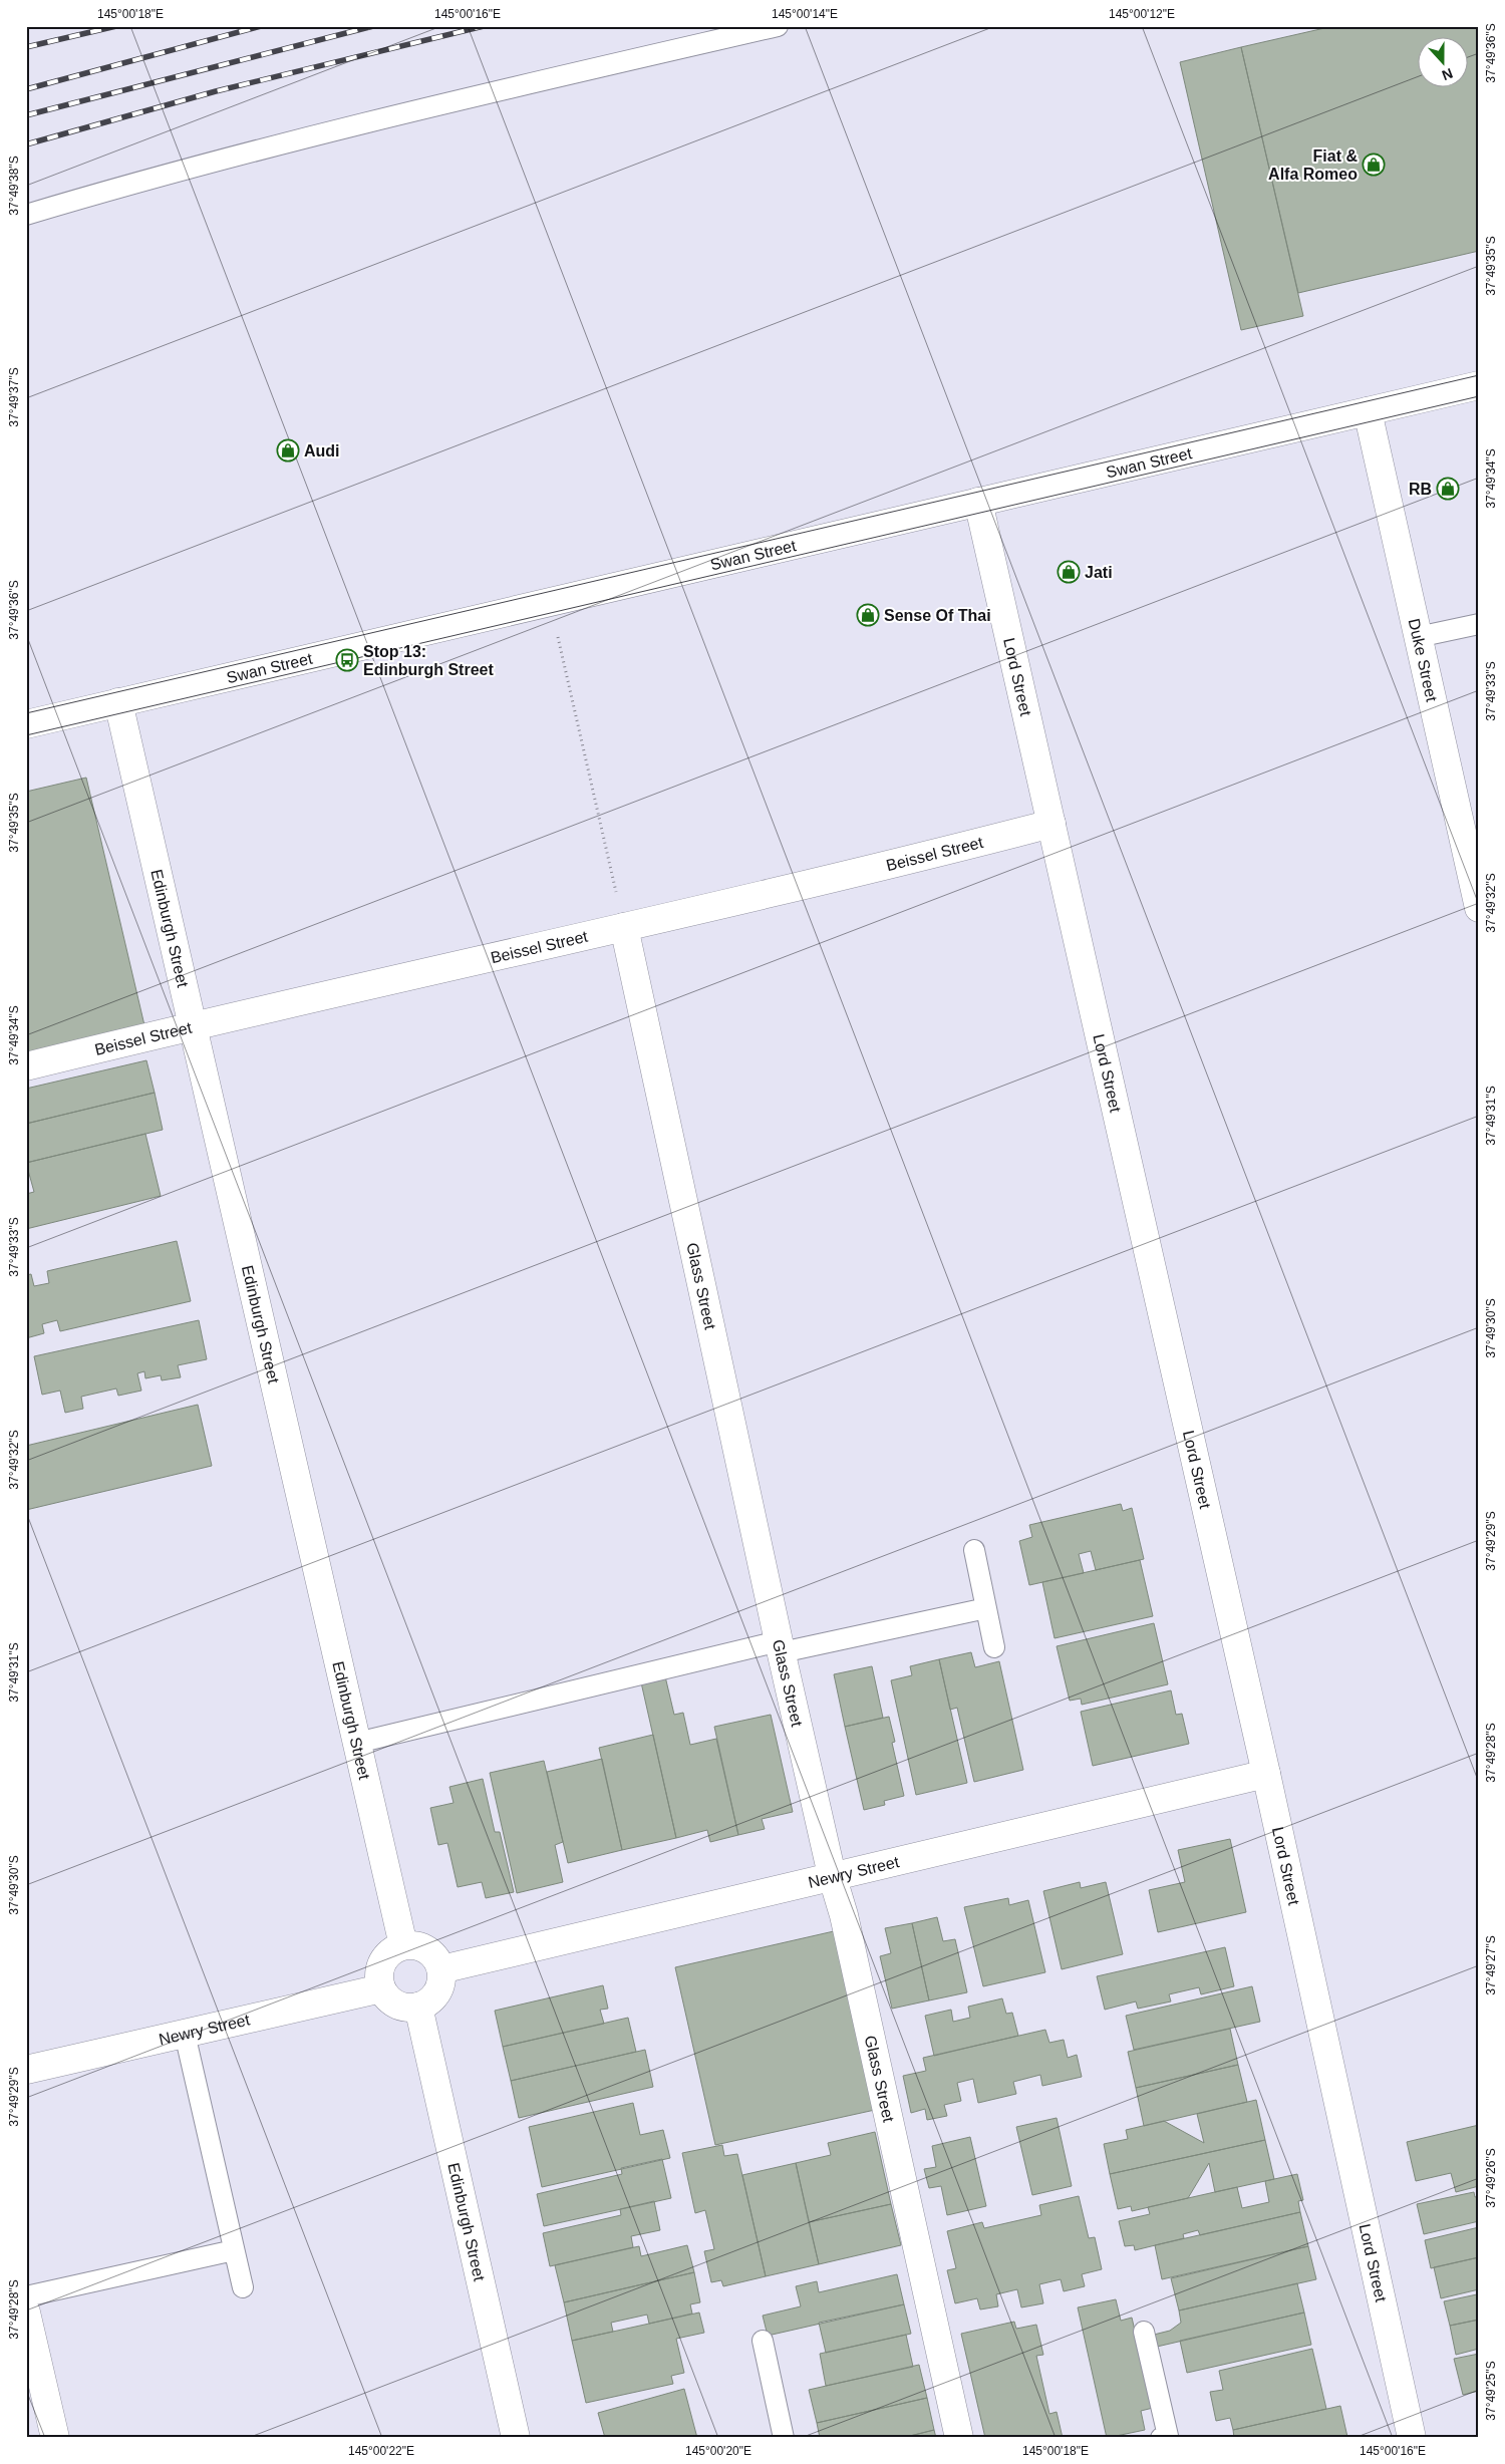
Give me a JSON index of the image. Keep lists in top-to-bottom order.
{
  "streets": {
    "street": [
      "Swan Street",
      "Duke Street",
      "Lord Street",
      "Beissel Street",
      "Edinburgh Street",
      "Glass Street",
      "Newry Street"
    ]
  },
  "crossings": [
    ["Swan Street", "Duke Street"],
    ["Swan Street", "Lord Street"],
    ["Swan Street", "Edinburgh Street"],
    ["Lord Street", "Beissel Street"],
    ["Lord Street", "Newry Street"],
    ["Beissel Street", "Edinburgh Street"],
    ["Beissel Street", "Glass Street"],
    ["Edinburgh Street", "Newry Street"],
    ["Glass Street", "Newry Street"]
  ],
  "places": {
    "shop": [
      "Fiat & Alfa Romeo",
      "Audi",
      "RB",
      "Jati",
      "Sense Of Thai"
    ],
    "bus stop": ["Stop 13: Edinburgh Street"]
  },
  "north": "bottom",
  "coordinates": [
    "145°00'18\"E",
    "145°00'16\"E",
    "145°00'14\"E",
    "145°00'12\"E",
    "37°49'36\"S",
    "37°49'38\"S",
    "37°49'35\"S",
    "37°49'37\"S",
    "37°49'34\"S",
    "37°49'33\"S",
    "37°49'32\"S",
    "37°49'31\"S",
    "37°49'30\"S",
    "37°49'29\"S",
    "37°49'28\"S",
    "37°49'27\"S",
    "37°49'26\"S",
    "37°49'25\"S",
    "145°00'22\"E",
    "145°00'20\"E"
  ]
}
